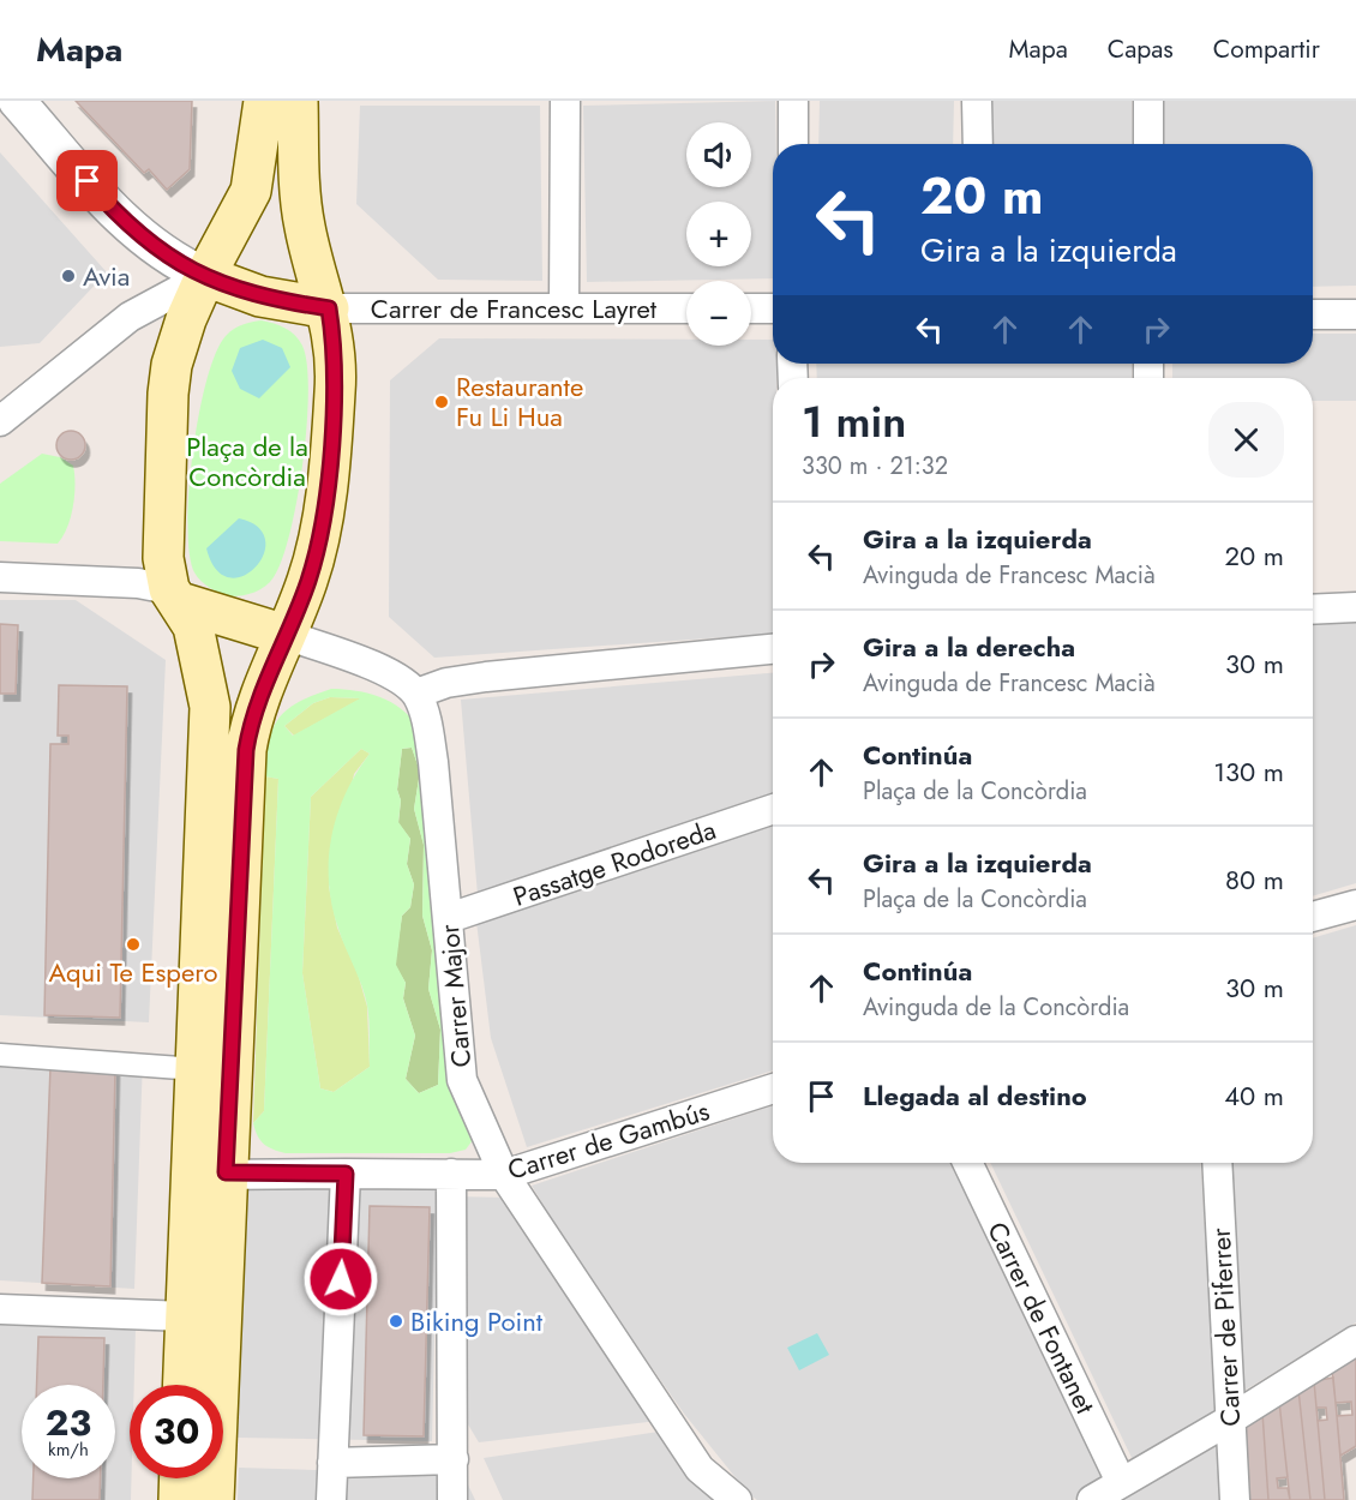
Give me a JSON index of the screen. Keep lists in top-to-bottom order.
{
  "streets": {
    "street": [
      "Carrer de Francesc Layret",
      "Passatge Rodoreda",
      "Carrer Major",
      "Carrer de Gambús",
      "Carrer de Fontanet",
      "Carrer de Piferrer"
    ]
  },
  "crossings": [
    ["Passatge Rodoreda", "Carrer Major"],
    ["Carrer Major", "Carrer de Gambús"]
  ],
  "parks": ["Plaça de la Concòrdia"],
  "places": [
    "Avia",
    "Restaurante Fu Li Hua",
    "Aqui Te Espero",
    "Biking Point"
  ],
  "page": {
    "header": "Mapa",
    "nav": ["Mapa", "Capas", "Compartir"],
    "map_buttons": ["+", "−"],
    "turn": ["20 m", "Gira a la izquierda"],
    "heading": ["1 min", "330 m · 21:32"],
    "list": [
      {
        "name": "Gira a la izquierda",
        "note": "Avinguda de Francesc Macià",
        "value": "20 m"
      },
      {
        "name": "Gira a la derecha",
        "note": "Avinguda de Francesc Macià",
        "value": "30 m"
      },
      {
        "name": "Continúa",
        "note": "Plaça de la Concòrdia",
        "value": "130 m"
      },
      {
        "name": "Gira a la izquierda",
        "note": "Plaça de la Concòrdia",
        "value": "80 m"
      },
      {
        "name": "Continúa",
        "note": "Avinguda de la Concòrdia",
        "value": "30 m"
      },
      {
        "name": "Llegada al destino",
        "value": "40 m"
      }
    ],
    "speed": "23 km/h",
    "limit": "30"
  }
}
